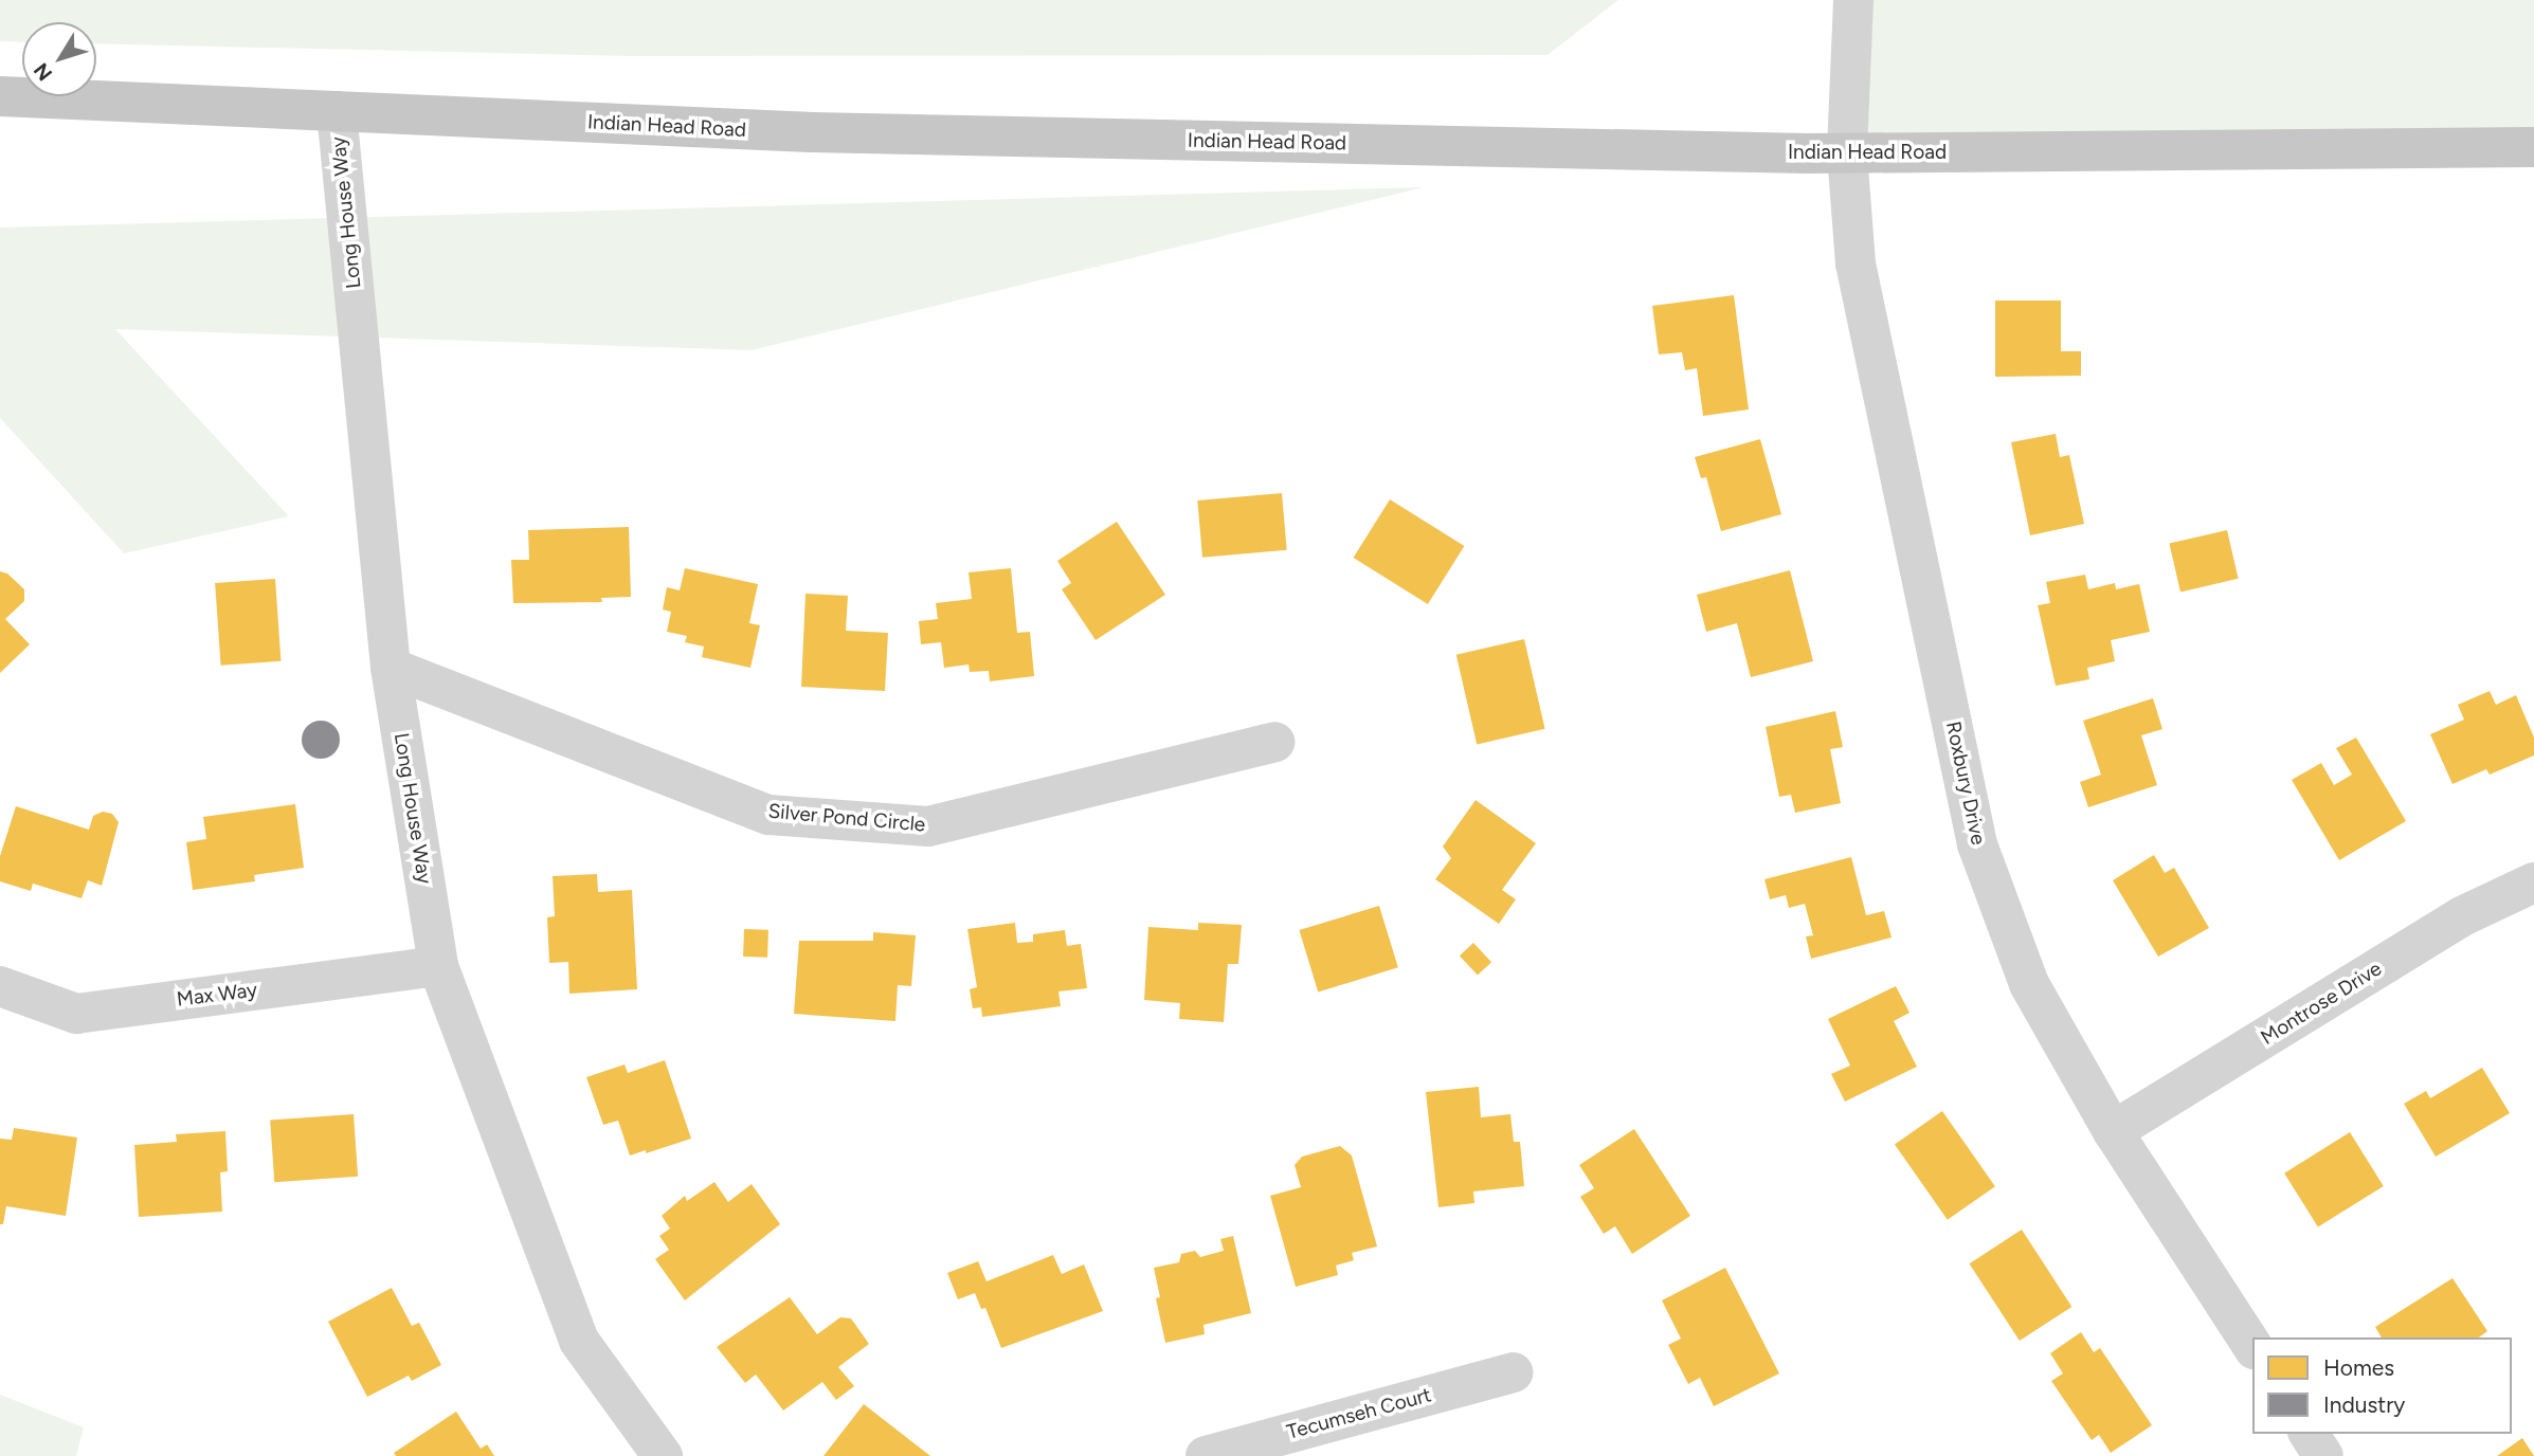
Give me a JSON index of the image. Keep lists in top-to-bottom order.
{
  "streets": {
    "main road": ["Indian Head Road"],
    "street": [
      "Long House Way",
      "Roxbury Drive",
      "Silver Pond Circle",
      "Max Way",
      "Montrose Drive",
      "Tecumseh Court"
    ]
  },
  "crossings": [
    ["Indian Head Road", "Long House Way"],
    ["Indian Head Road", "Roxbury Drive"],
    ["Long House Way", "Silver Pond Circle"],
    ["Long House Way", "Max Way"],
    ["Roxbury Drive", "Montrose Drive"]
  ],
  "legend": ["Homes", "Industry"],
  "north": "bottom left"
}
